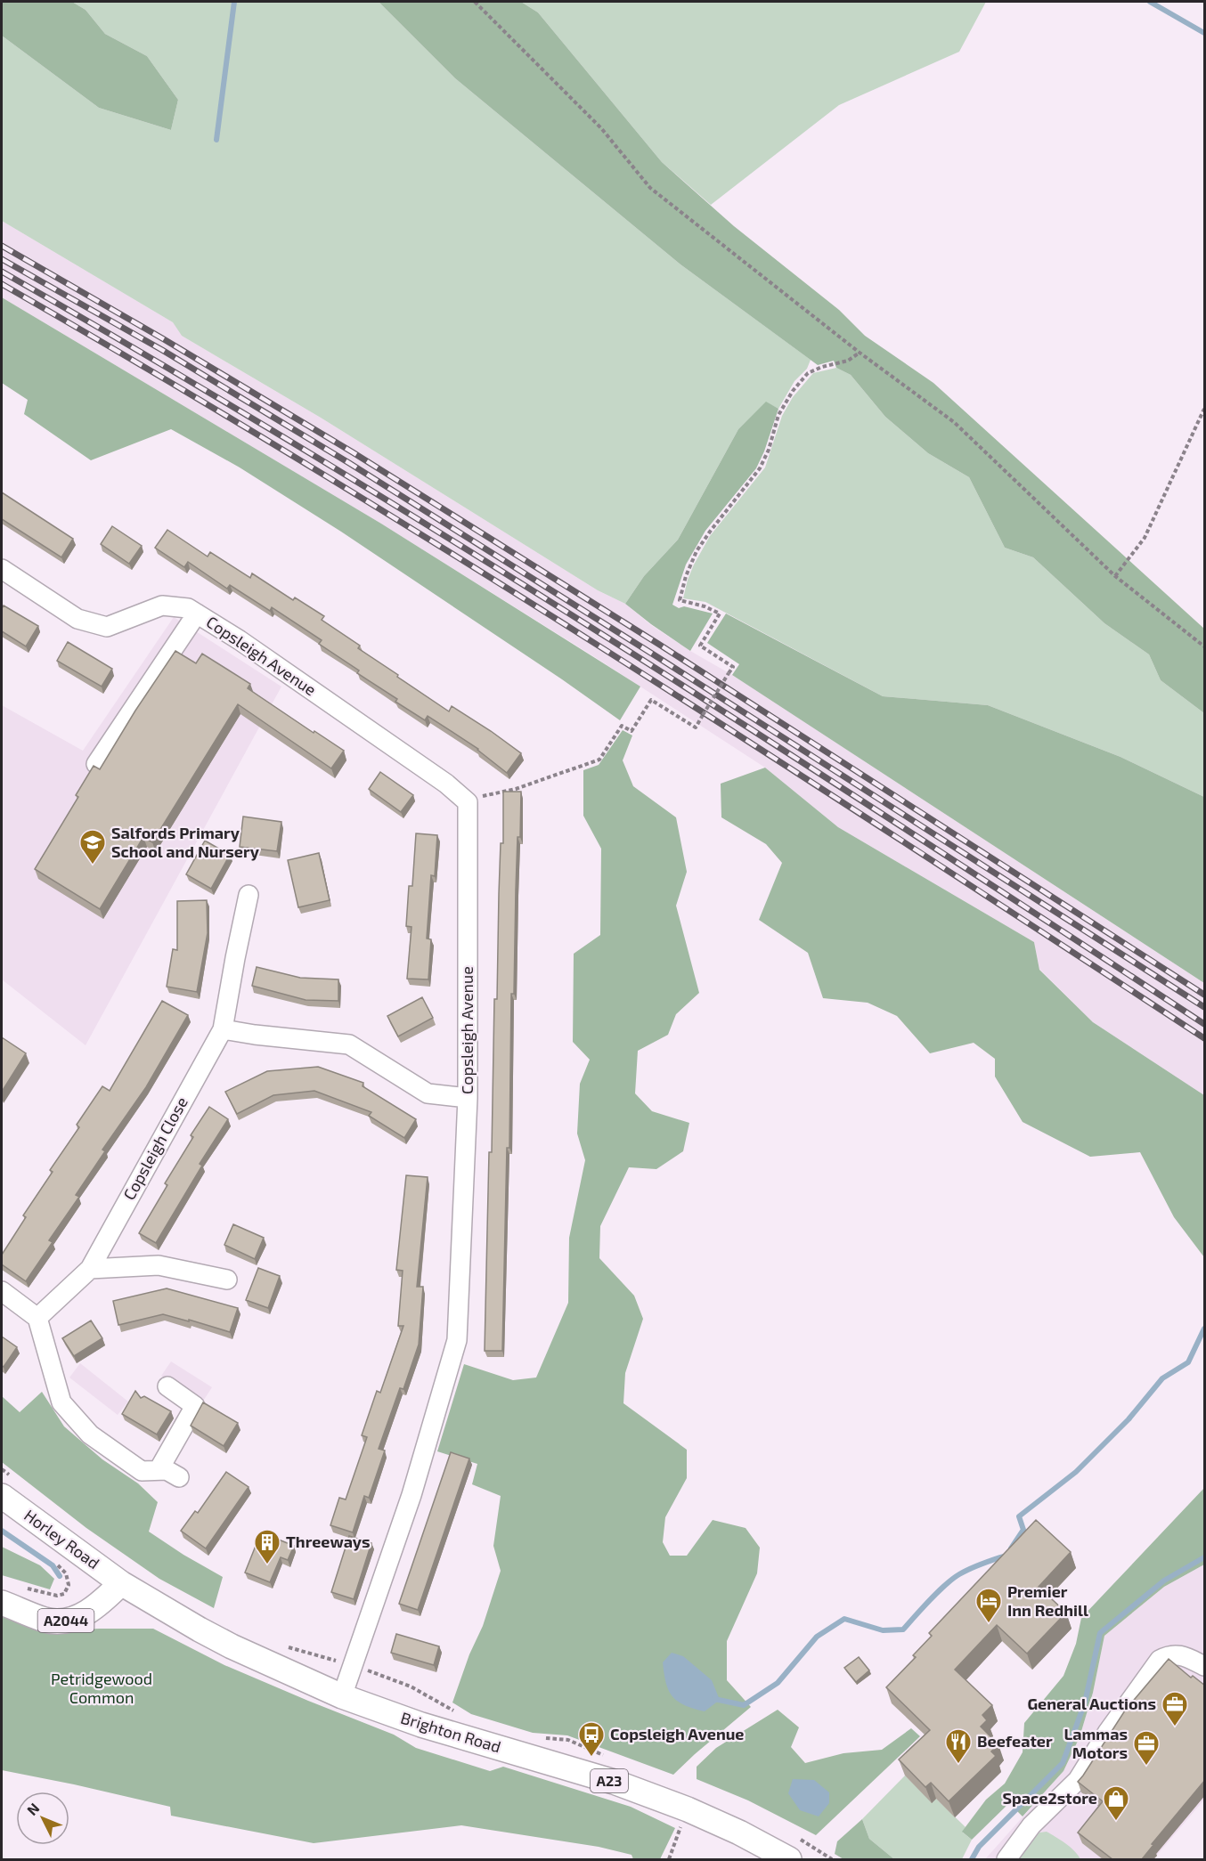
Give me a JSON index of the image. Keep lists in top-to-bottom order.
{
  "streets": {
    "main road": [
      "Horley Road",
      "A2044",
      "Brighton Road",
      "A23"
    ],
    "street": ["Copsleigh Avenue", "Copsleigh Close"]
  },
  "crossings": [
    ["Copsleigh Avenue", "Brighton Road"],
    ["Horley Road", "A2044"],
    ["Horley Road", "Brighton Road"],
    ["A2044", "Brighton Road"]
  ],
  "parks": ["Petridgewood Common"],
  "places": {
    "school or university": ["Salfords Primary School and Nursery"],
    "building": ["Threeways"],
    "hotel": ["Premier Inn Redhill"],
    "office": ["General Auctions", "Lammas Motors"],
    "bus stop": ["Copsleigh Avenue"],
    "restaurant": ["Beefeater"],
    "shop": ["Space2store"]
  },
  "north": "top left"
}
